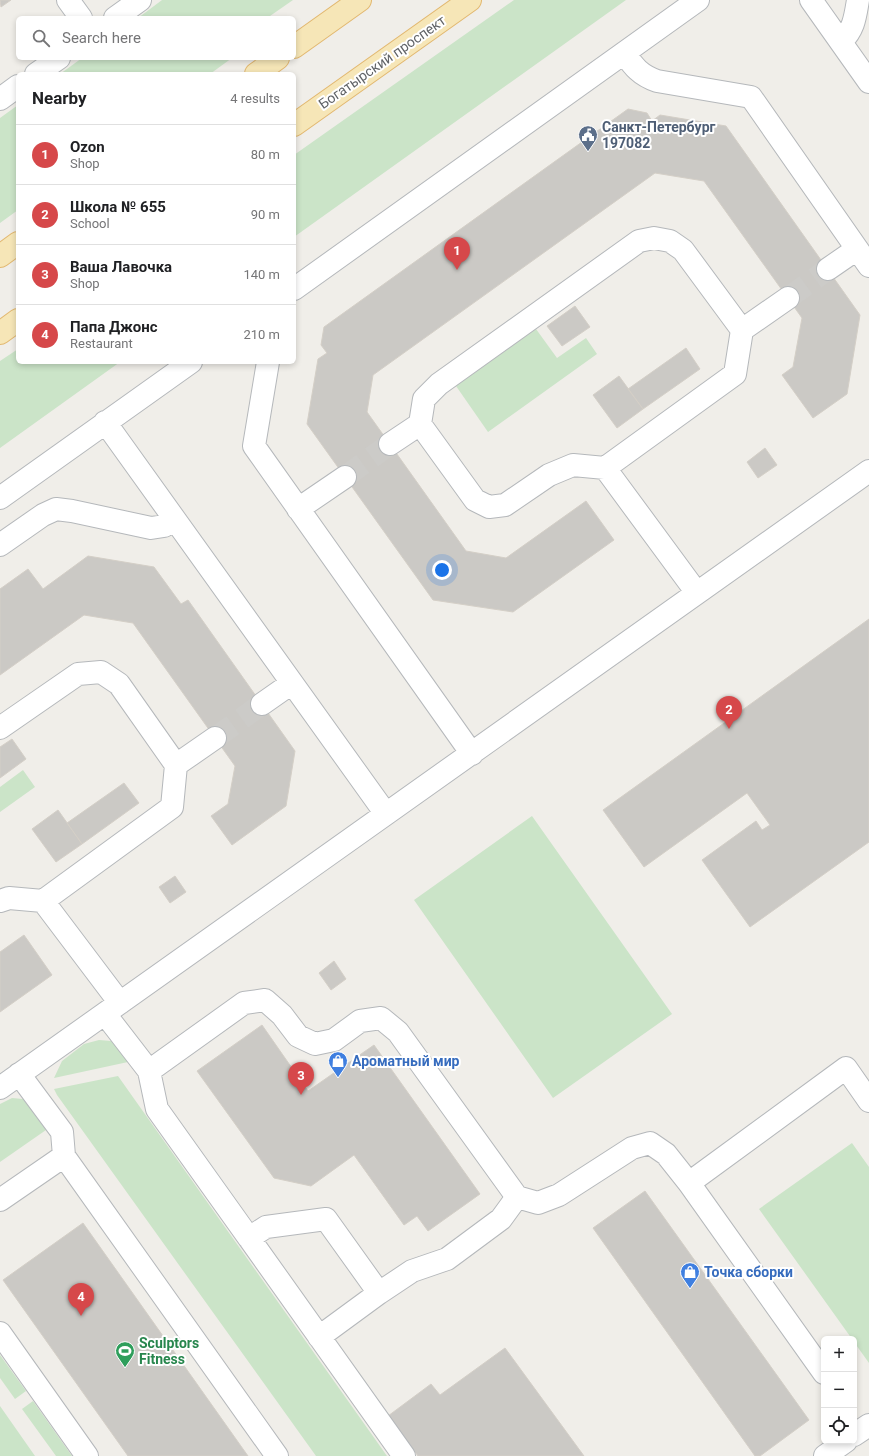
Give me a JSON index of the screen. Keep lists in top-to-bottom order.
{
  "streets": {
    "main road": ["Богатырский проспект"]
  },
  "places": {
    "public building": ["Санкт-Петербург 197082"],
    "shop": ["Ароматный мир", "Точка сборки"],
    "sports": ["Sculptors Fitness"]
  },
  "page": {
    "search": "Search here",
    "heading": ["Nearby", "4 results"],
    "list": [
      {
        "mark": "1",
        "name": "Ozon",
        "note": "Shop",
        "value": "80 m"
      },
      {
        "mark": "2",
        "name": "Школа № 655",
        "note": "School",
        "value": "90 m"
      },
      {
        "mark": "3",
        "name": "Ваша Лавочка",
        "note": "Shop",
        "value": "140 m"
      },
      {
        "mark": "4",
        "name": "Папа Джонс",
        "note": "Restaurant",
        "value": "210 m"
      }
    ],
    "pins": [
      "1",
      "2",
      "3",
      "4"
    ],
    "map_buttons": ["+", "−"]
  }
}
